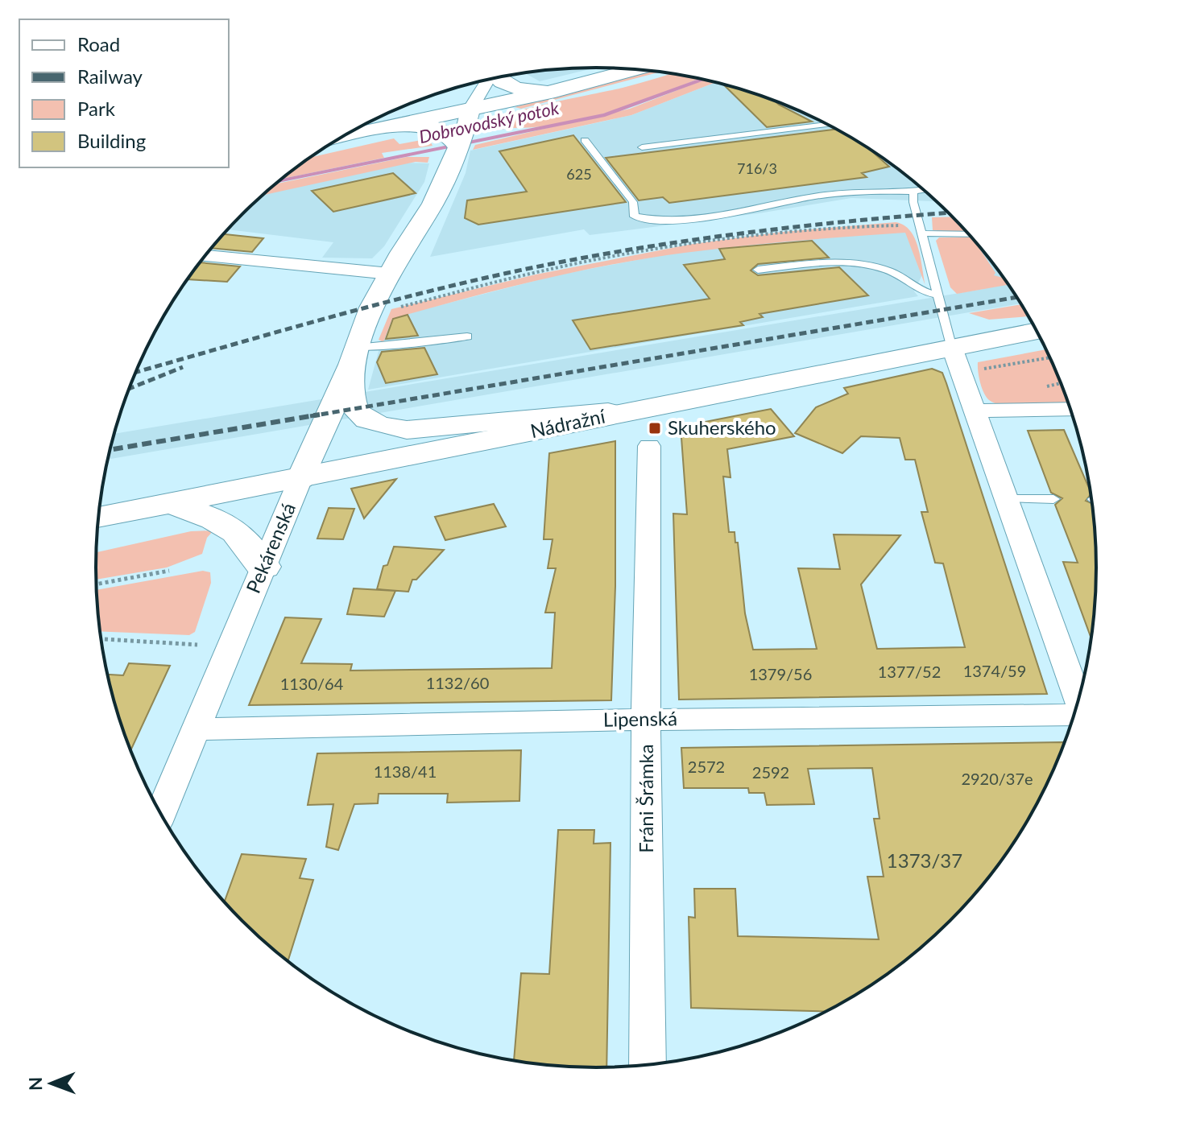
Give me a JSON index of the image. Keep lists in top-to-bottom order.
{
  "streets": {
    "main road": ["Nádražní"],
    "street": ["Pekárenská", "Lipenská", "Fráni Šrámka"]
  },
  "crossings": [
    ["Nádražní", "Pekárenská"],
    ["Pekárenská", "Lipenská"],
    ["Lipenská", "Fráni Šrámka"]
  ],
  "water": ["Dobrovodský potok"],
  "places": {
    "transit": ["Skuherského"]
  },
  "house_numbers": [
    "716/3",
    "625",
    "1374/59",
    "1377/52",
    "1379/56",
    "1132/60",
    "1130/64",
    "2572",
    "1138/41",
    "2592",
    "2920/37e",
    "1373/37"
  ],
  "legend": [
    "Road",
    "Railway",
    "Park",
    "Building"
  ],
  "north": "left"
}
